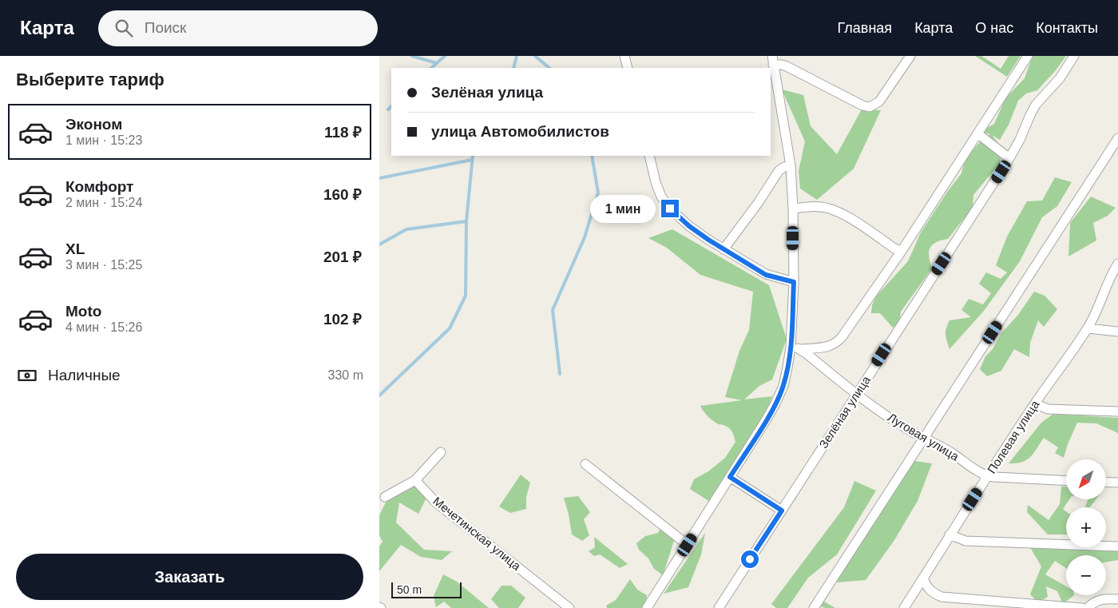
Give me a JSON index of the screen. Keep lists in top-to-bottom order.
{
  "streets": {
    "street": [
      "Зелёная улица",
      "Луговая улица",
      "Полевая улица",
      "Мечетинская улица"
    ]
  },
  "crossings": [
    ["Зелёная улица", "Луговая улица"],
    ["Луговая улица", "Полевая улица"]
  ],
  "scale_bar": "50 m",
  "north": "bottom left",
  "page": {
    "header": "Карта",
    "search": "Поиск",
    "nav": [
      "Главная",
      "Карта",
      "О нас",
      "Контакты"
    ],
    "heading": "Выберите тариф",
    "banner": ["Зелёная улица", "улица Автомобилистов"],
    "list": [
      {
        "name": "Эконом",
        "note": "1 мин · 15:23",
        "value": "118 ₽"
      },
      {
        "name": "Комфорт",
        "note": "2 мин · 15:24",
        "value": "160 ₽"
      },
      {
        "name": "XL",
        "note": "3 мин · 15:25",
        "value": "201 ₽"
      },
      {
        "name": "Moto",
        "note": "4 мин · 15:26",
        "value": "102 ₽"
      }
    ],
    "bubble": "1 мин",
    "pay": ["Наличные", "330 m"],
    "map_buttons": ["+", "−"],
    "buttons": "Заказать",
    "scale": "50 m"
  }
}
